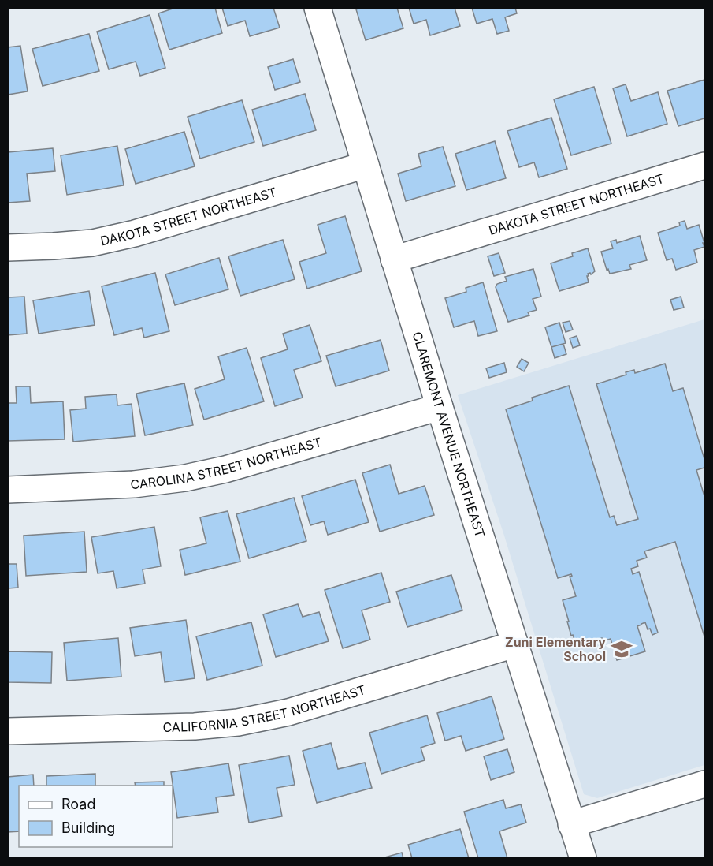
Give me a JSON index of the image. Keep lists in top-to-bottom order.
{
  "streets": {
    "street": [
      "DAKOTA STREET NORTHEAST",
      "CLAREMONT AVENUE NORTHEAST",
      "CAROLINA STREET NORTHEAST",
      "CALIFORNIA STREET NORTHEAST"
    ]
  },
  "crossings": [
    ["DAKOTA STREET NORTHEAST", "CLAREMONT AVENUE NORTHEAST"],
    ["CLAREMONT AVENUE NORTHEAST", "CAROLINA STREET NORTHEAST"],
    ["CLAREMONT AVENUE NORTHEAST", "CALIFORNIA STREET NORTHEAST"]
  ],
  "places": {
    "school or university": ["Zuni Elementary School"]
  },
  "legend": ["Road", "Building"]
}
